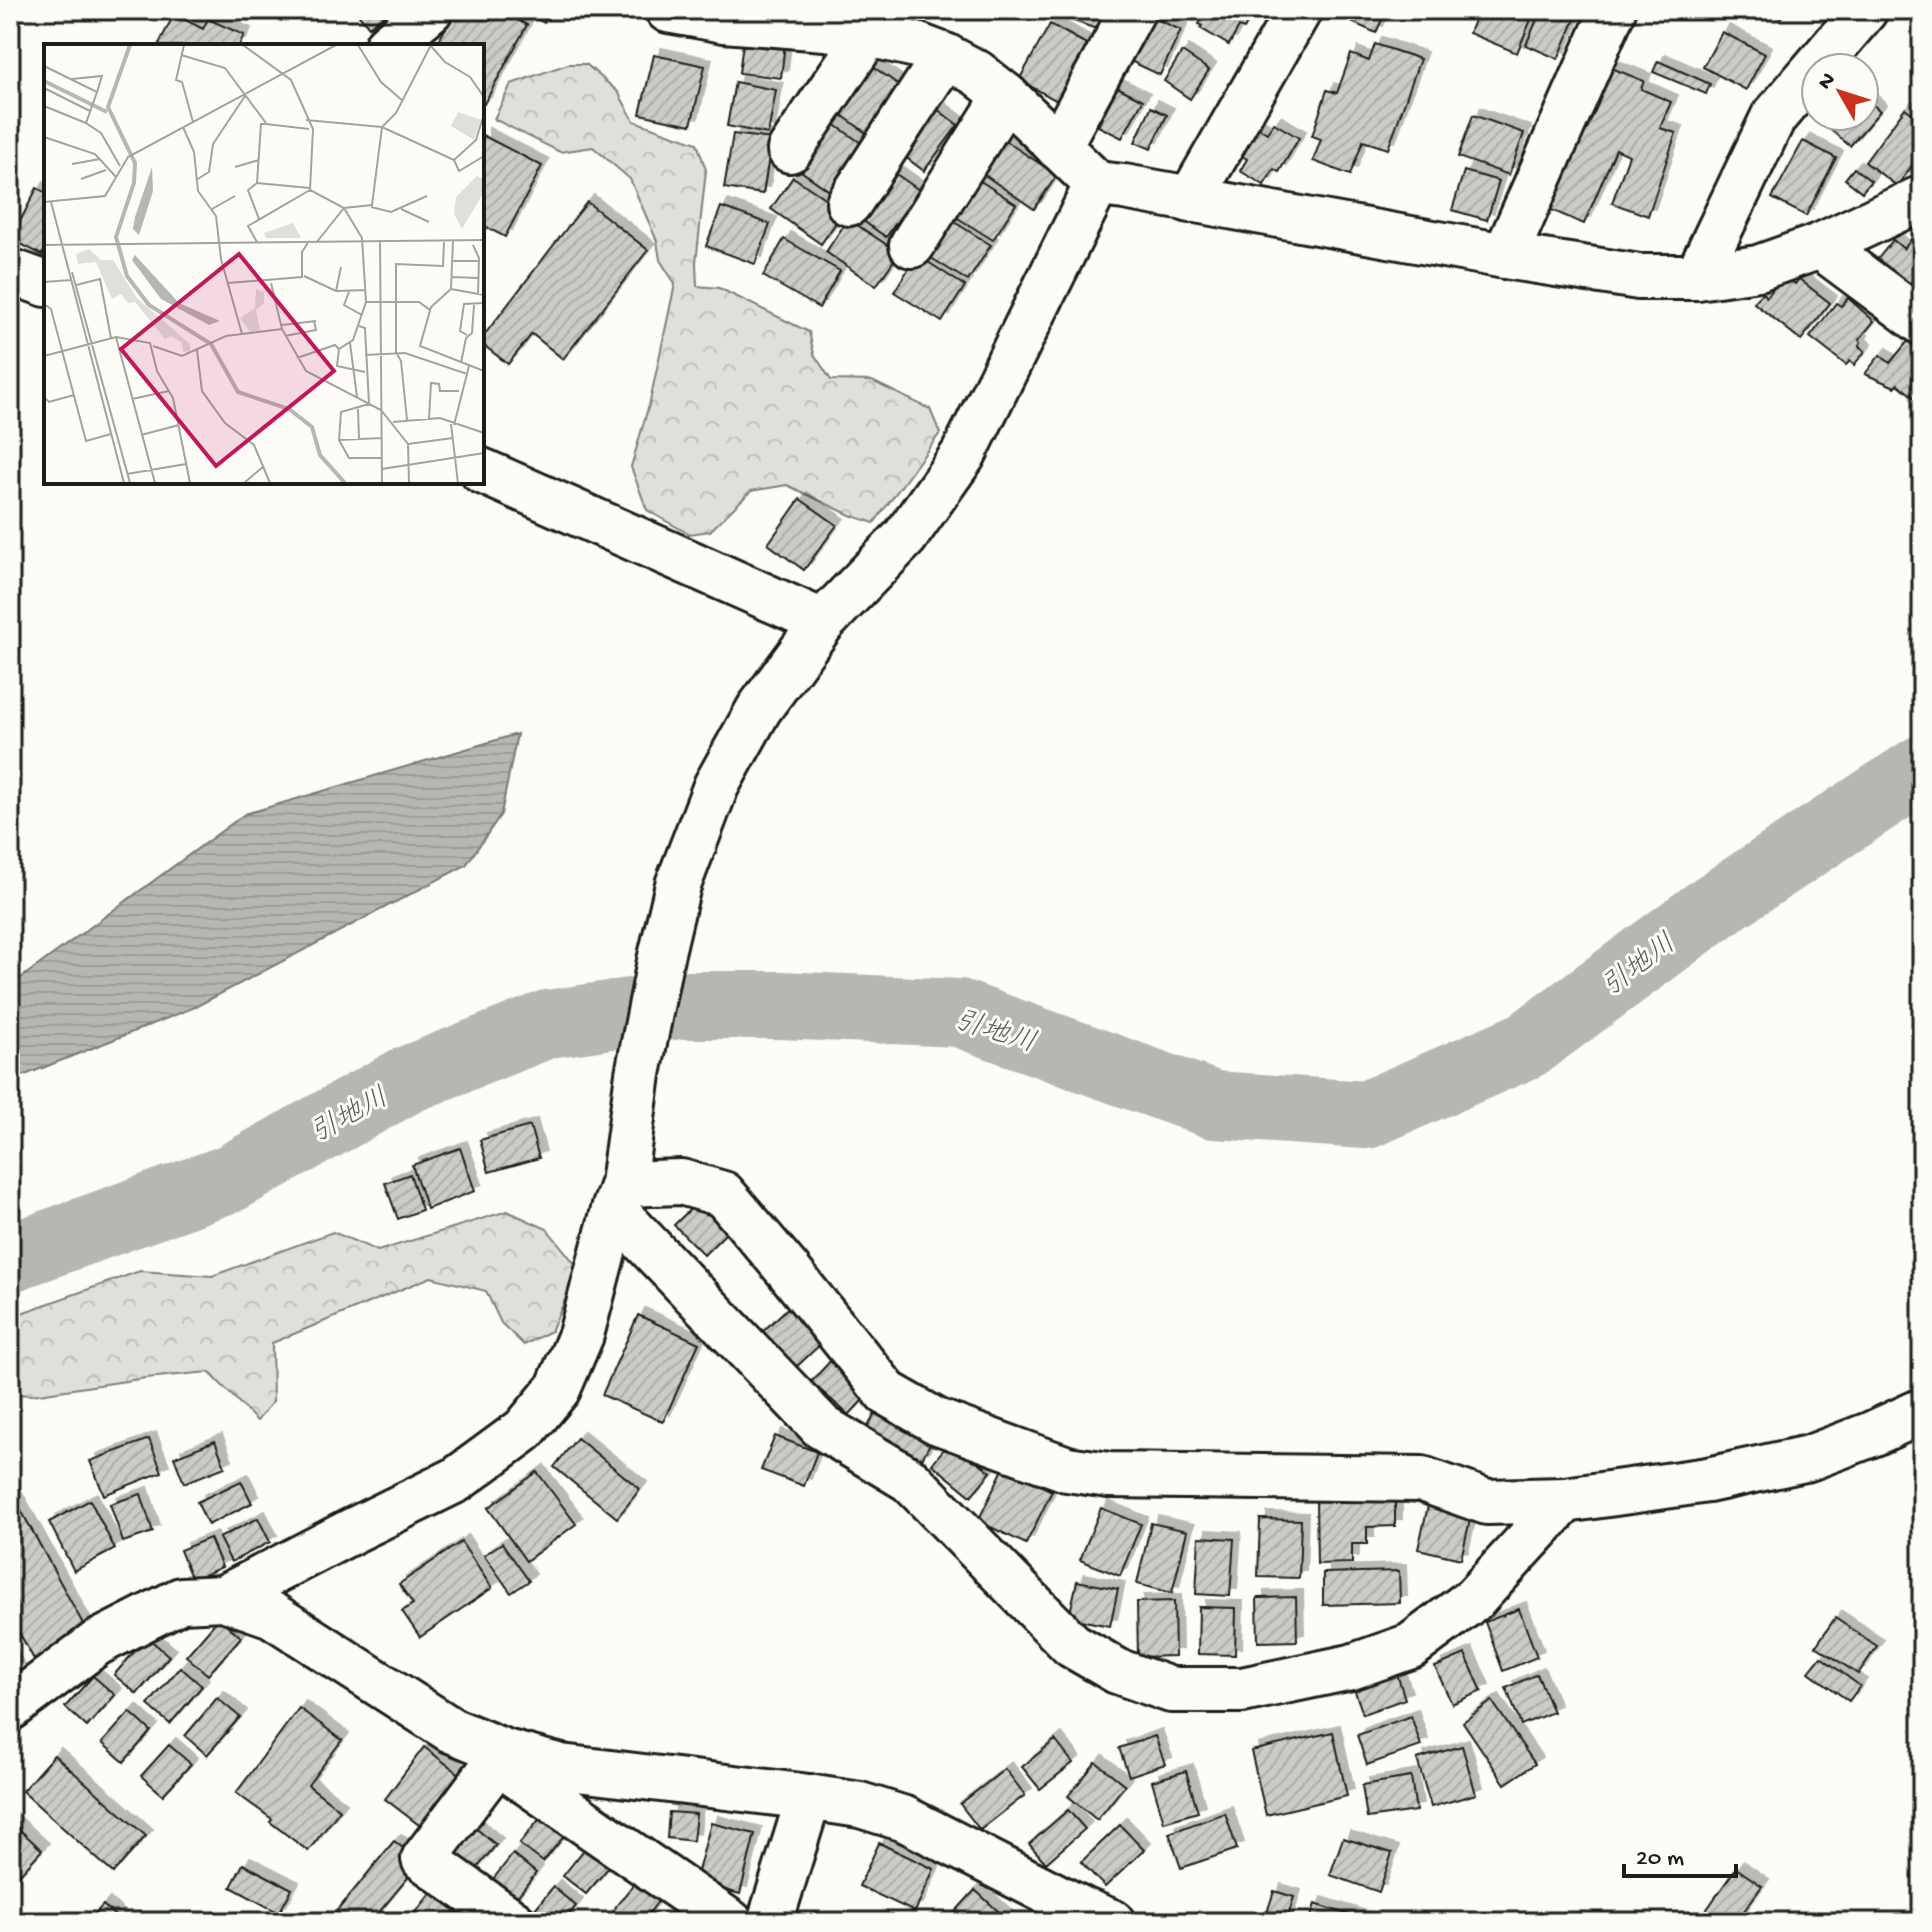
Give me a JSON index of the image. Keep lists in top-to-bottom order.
{
  "water": ["引地川"],
  "scale_bar": "20 m",
  "north": "top left"
}
